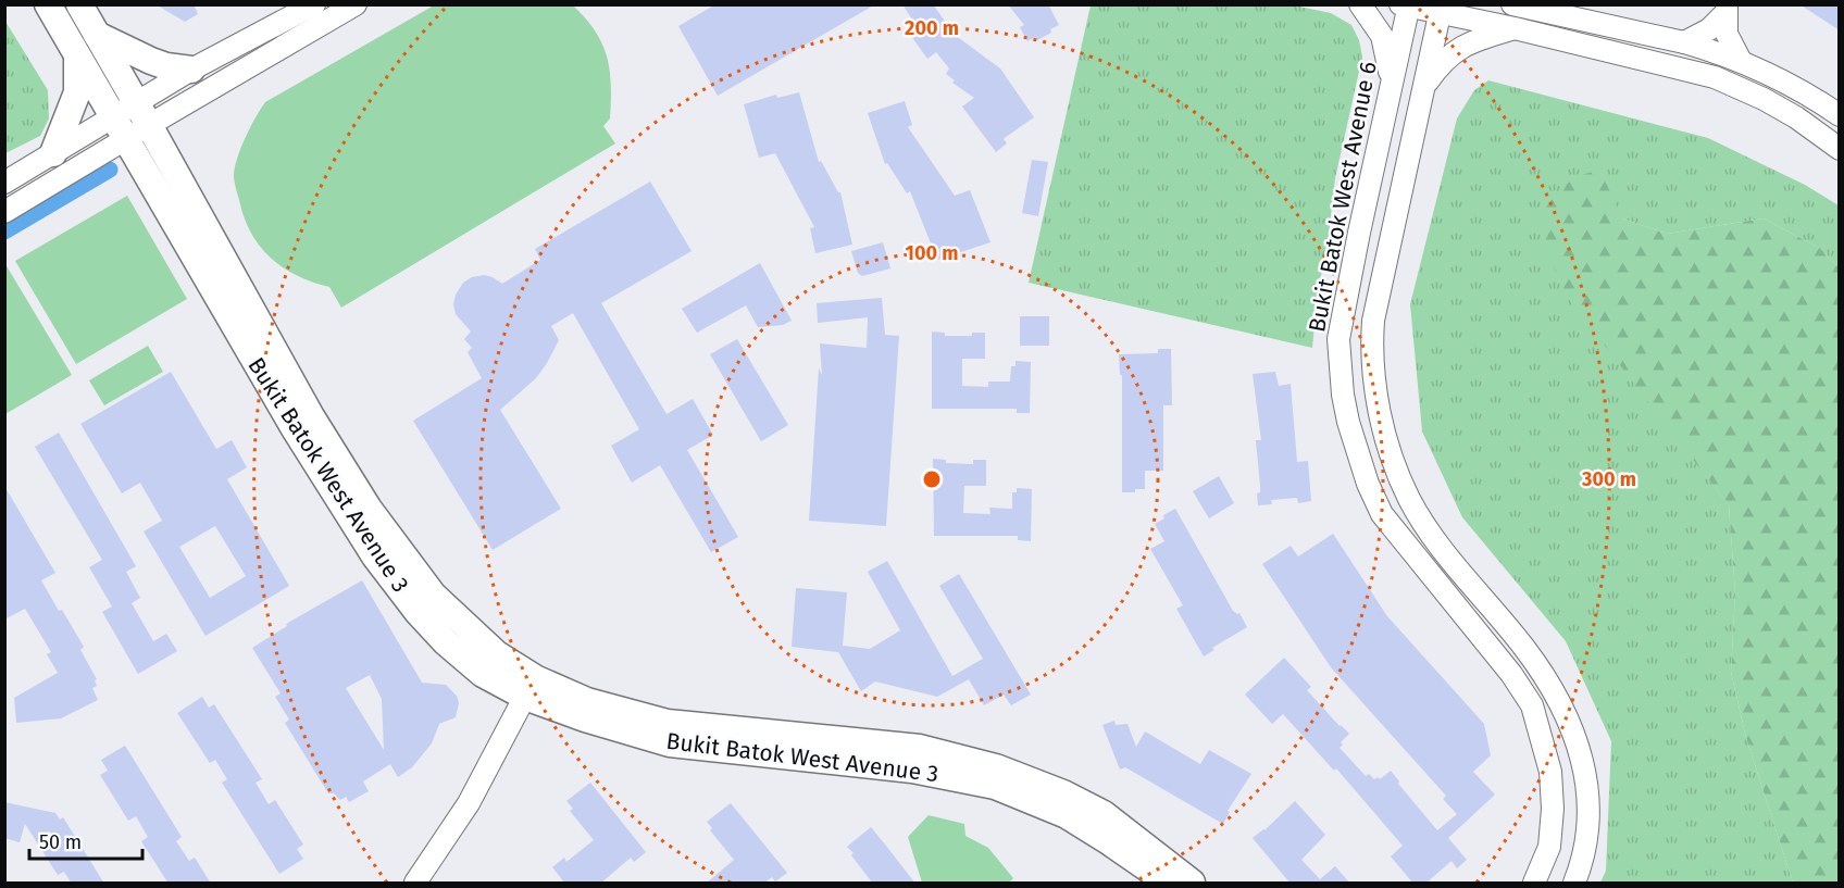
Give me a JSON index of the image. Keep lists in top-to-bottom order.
{
  "streets": {
    "main road": ["Bukit Batok West Avenue 3"],
    "street": ["Bukit Batok West Avenue 6"]
  },
  "scale_bar": "50 m",
  "rings": ["200 m", "100 m", "300 m"]
}
